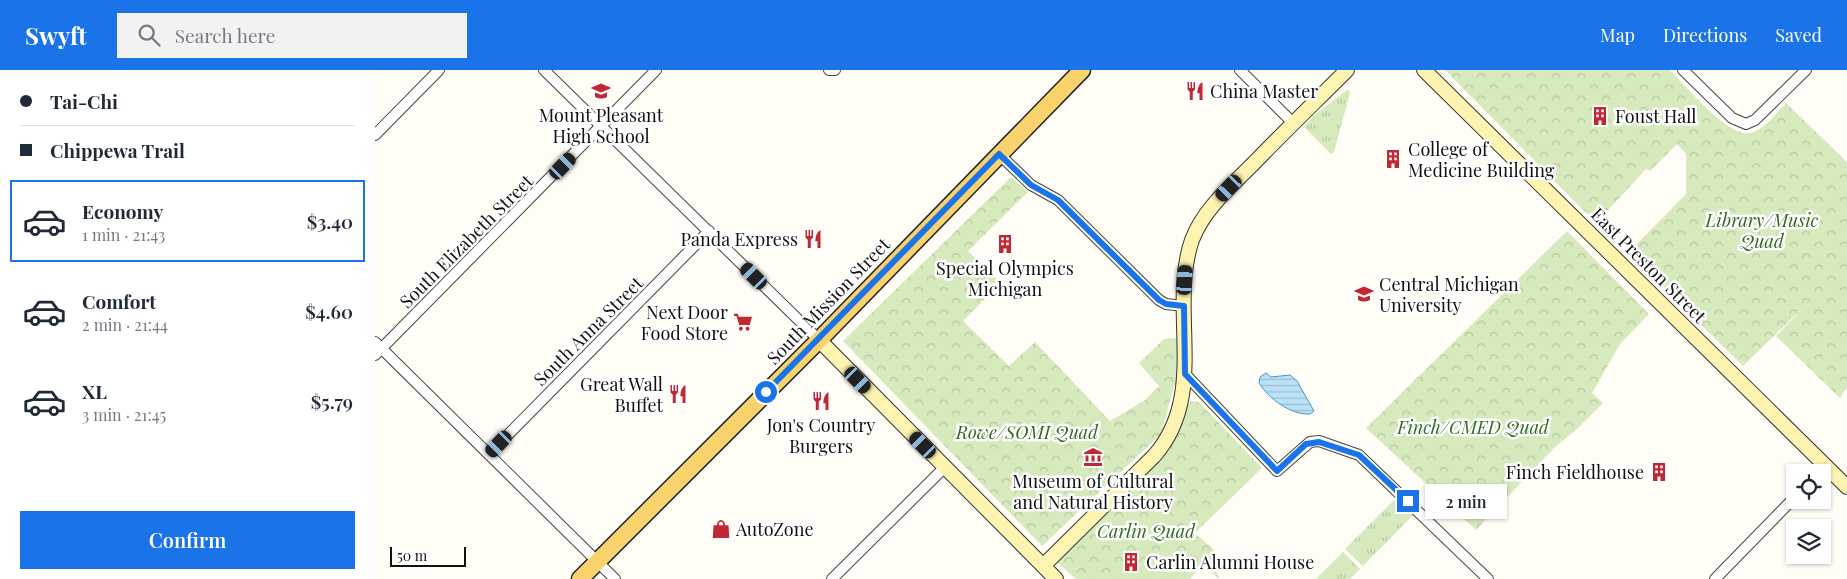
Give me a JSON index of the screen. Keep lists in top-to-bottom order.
{
  "streets": {
    "main road": ["South Mission Street"],
    "street": ["South Elizabeth Street", "East Preston Street", "South Anna Street"]
  },
  "parks": [
    "Library/Music Quad",
    "Finch/CMED Quad",
    "Rowe/SOMI Quad",
    "Carlin Quad"
  ],
  "places": {
    "school or university": ["Mount Pleasant High School", "Central Michigan University"],
    "restaurant": [
      "China Master",
      "Panda Express",
      "Great Wall Buffet",
      "Jon's Country Burgers"
    ],
    "building": [
      "Foust Hall",
      "College of Medicine Building",
      "Special Olympics Michigan",
      "Finch Fieldhouse",
      "Carlin Alumni House"
    ],
    "supermarket": ["Next Door Food Store"],
    "museum": ["Museum of Cultural and Natural History"],
    "shop": ["AutoZone"]
  },
  "scale_bar": "50 m",
  "page": {
    "header": "Swyft",
    "search": "Search here",
    "nav": ["Map", "Directions", "Saved"],
    "banner": ["Tai-Chi", "Chippewa Trail"],
    "list": [
      {
        "name": "Economy",
        "note": "1 min · 21:43",
        "value": "$3.40"
      },
      {
        "name": "Comfort",
        "note": "2 min · 21:44",
        "value": "$4.60"
      },
      {
        "name": "XL",
        "note": "3 min · 21:45",
        "value": "$5.79"
      }
    ],
    "bubble": "2 min",
    "buttons": "Confirm",
    "scale": "50 m"
  }
}
